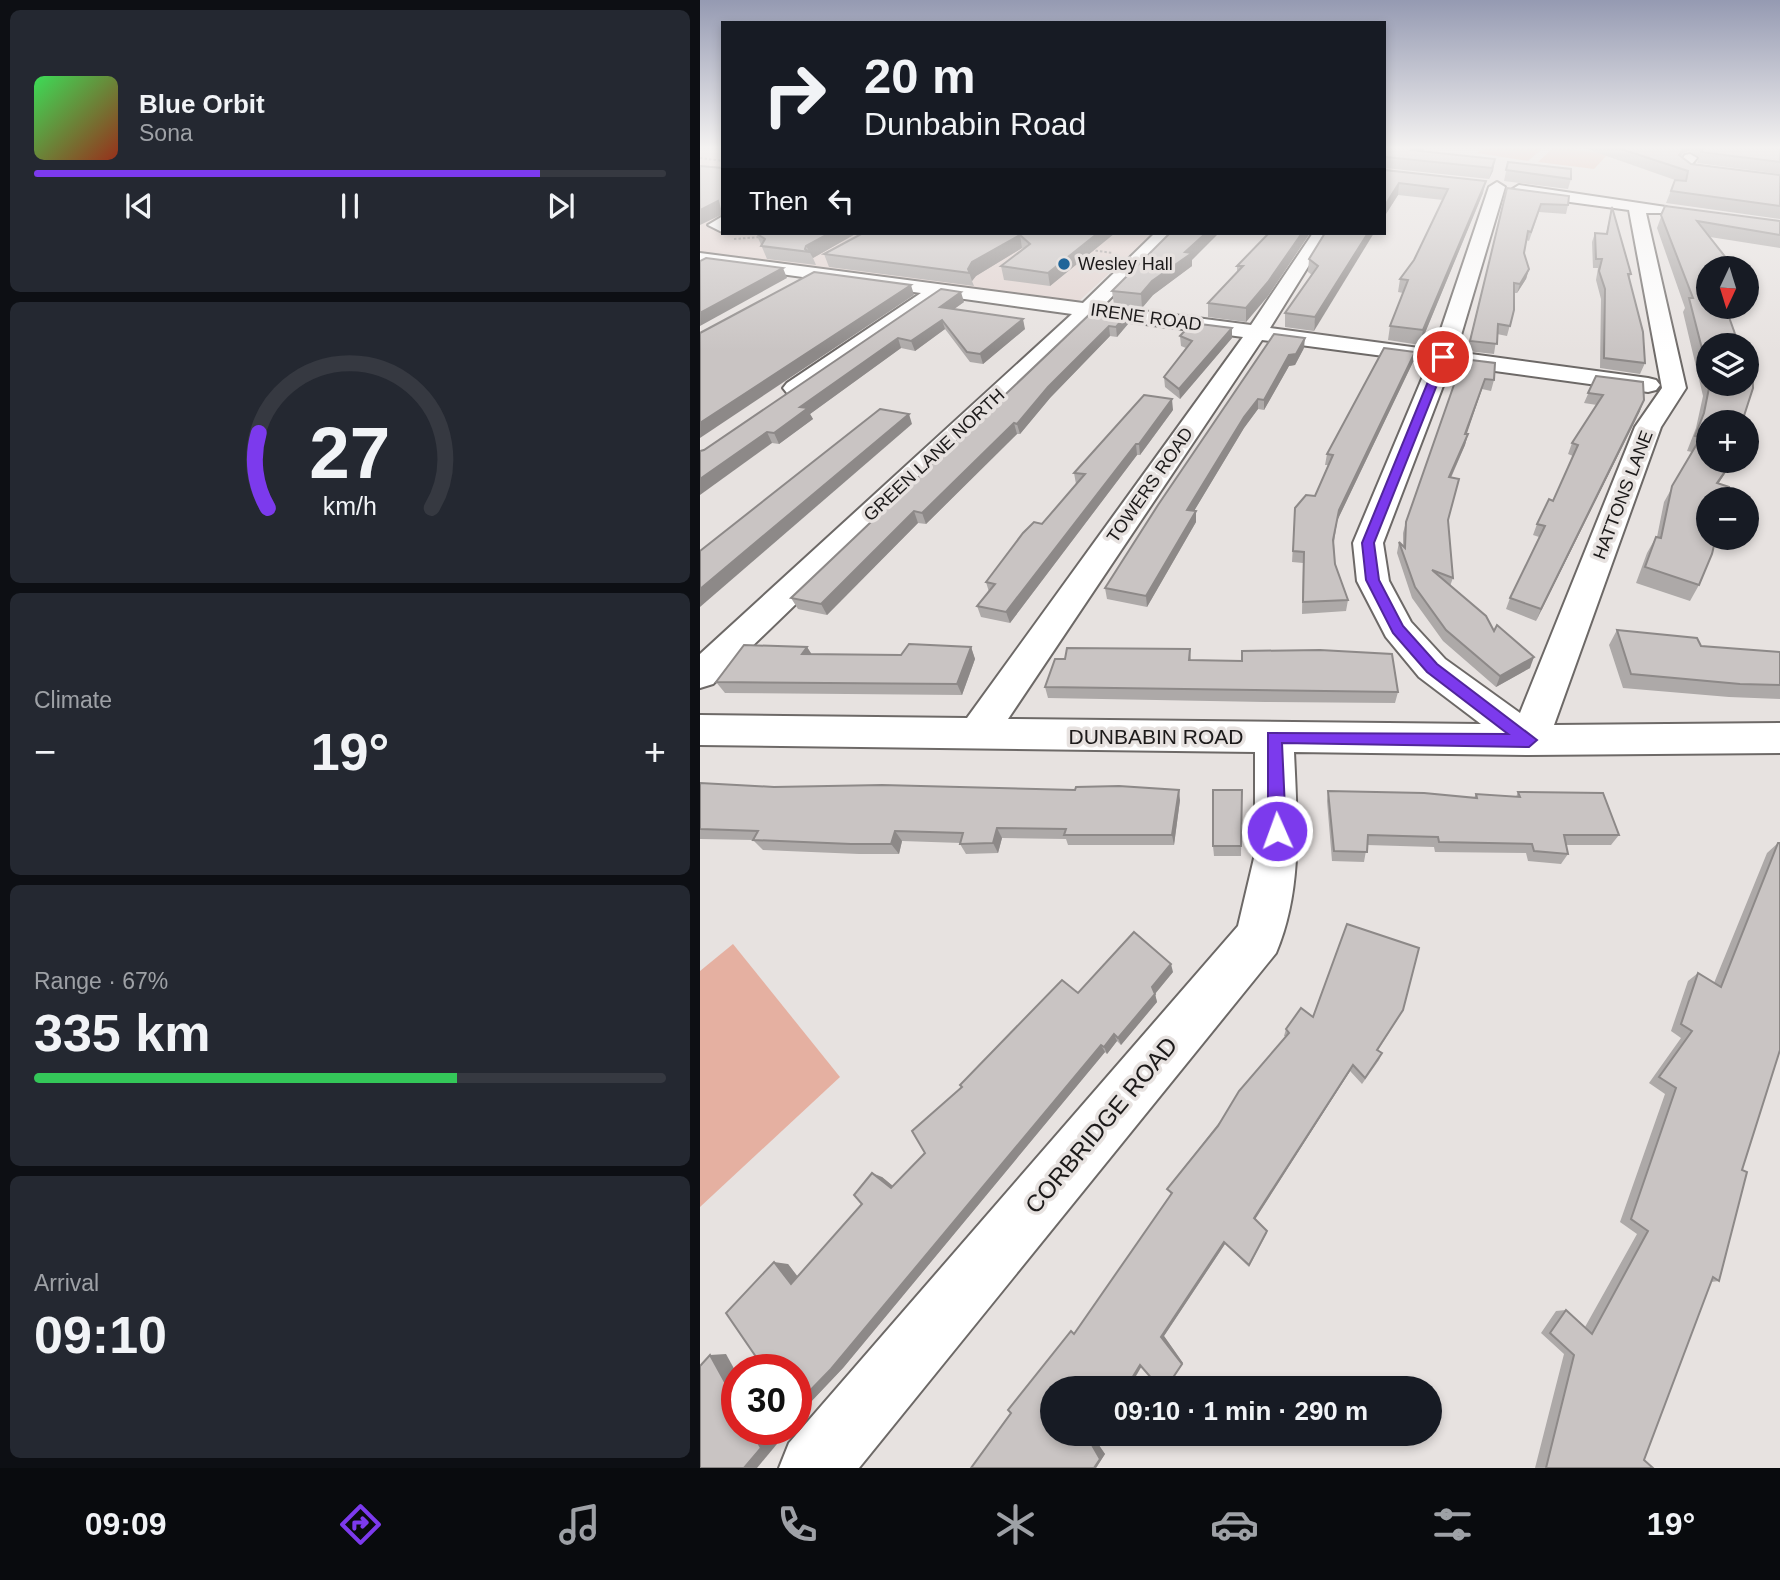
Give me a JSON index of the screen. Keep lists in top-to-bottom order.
{
  "streets": {
    "street": [
      "IRENE ROAD",
      "GREEN LANE NORTH",
      "TOWERS ROAD",
      "HATTONS LANE",
      "DUNBABIN ROAD",
      "CORBRIDGE ROAD"
    ]
  },
  "crossings": [
    ["IRENE ROAD", "GREEN LANE NORTH"],
    ["IRENE ROAD", "TOWERS ROAD"],
    ["IRENE ROAD", "HATTONS LANE"],
    ["TOWERS ROAD", "DUNBABIN ROAD"],
    ["HATTONS LANE", "DUNBABIN ROAD"],
    ["DUNBABIN ROAD", "CORBRIDGE ROAD"]
  ],
  "places": ["Wesley Hall"],
  "north": "bottom",
  "page": {
    "turn": ["20 m", "Dunbabin Road"],
    "song": ["Blue Orbit", "Sona"],
    "then": "Then",
    "map_buttons": ["+", "−"],
    "tile": [
      "Climate",
      ["Range · 67%", "335 km"],
      ["Arrival", "09:10"]
    ],
    "heat": ["−", "19°", "+"],
    "limit": "30",
    "trip": "09:10 · 1 min · 290 m",
    "tabs": ["09:09", "19°"],
    "gauge": ["27", "km/h"]
  }
}
